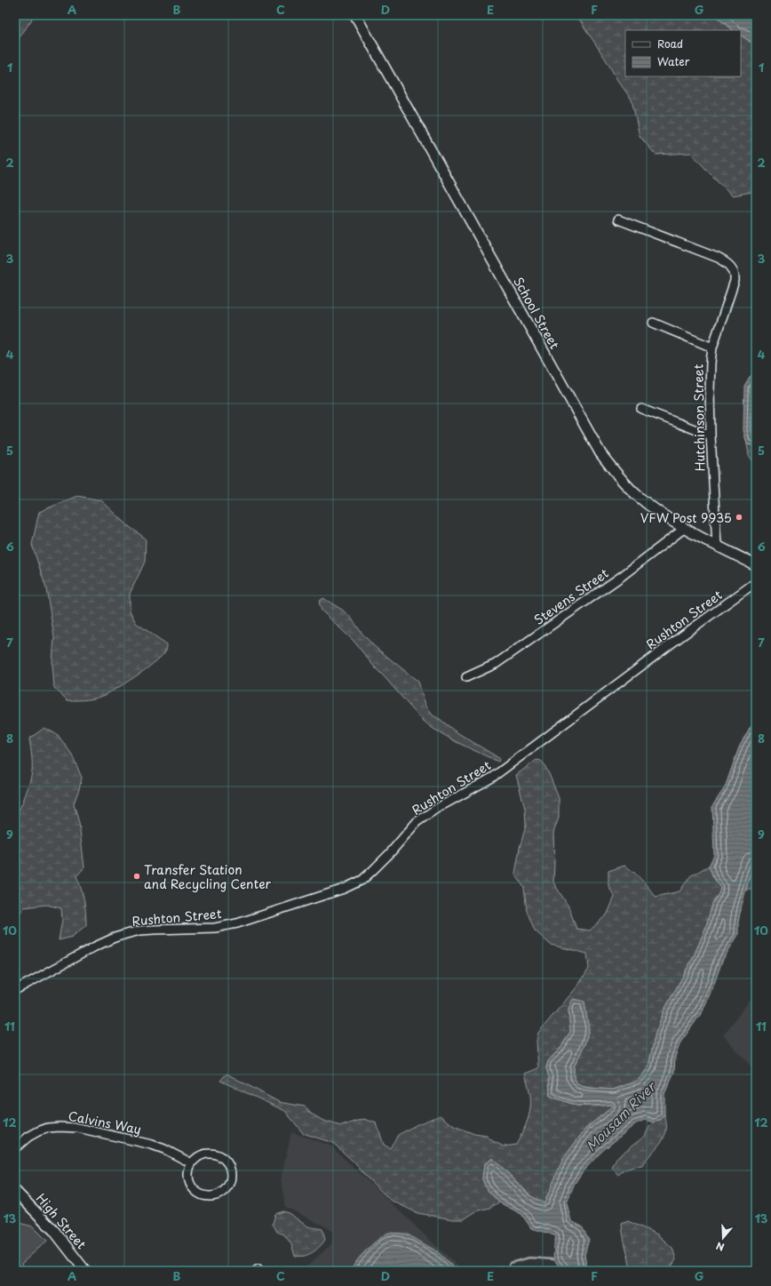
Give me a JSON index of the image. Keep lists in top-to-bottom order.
{
  "streets": {
    "street": [
      "School Street",
      "Hutchinson Street",
      "Stevens Street",
      "Rushton Street",
      "Calvins Way",
      "High Street"
    ]
  },
  "crossings": [
    ["School Street", "Hutchinson Street"],
    ["School Street", "Stevens Street"]
  ],
  "water": ["Mousam River"],
  "places": ["VFW Post 9935", "Transfer Station and Recycling Center"],
  "legend": ["Road", "Water"],
  "north": "bottom",
  "grid": {
    "columns": [
      "A",
      "B",
      "C",
      "D",
      "E",
      "F",
      "G"
    ],
    "rows": [
      "1",
      "2",
      "3",
      "4",
      "5",
      "6",
      "7",
      "8",
      "9",
      "10",
      "11",
      "12",
      "13"
    ]
  }
}
